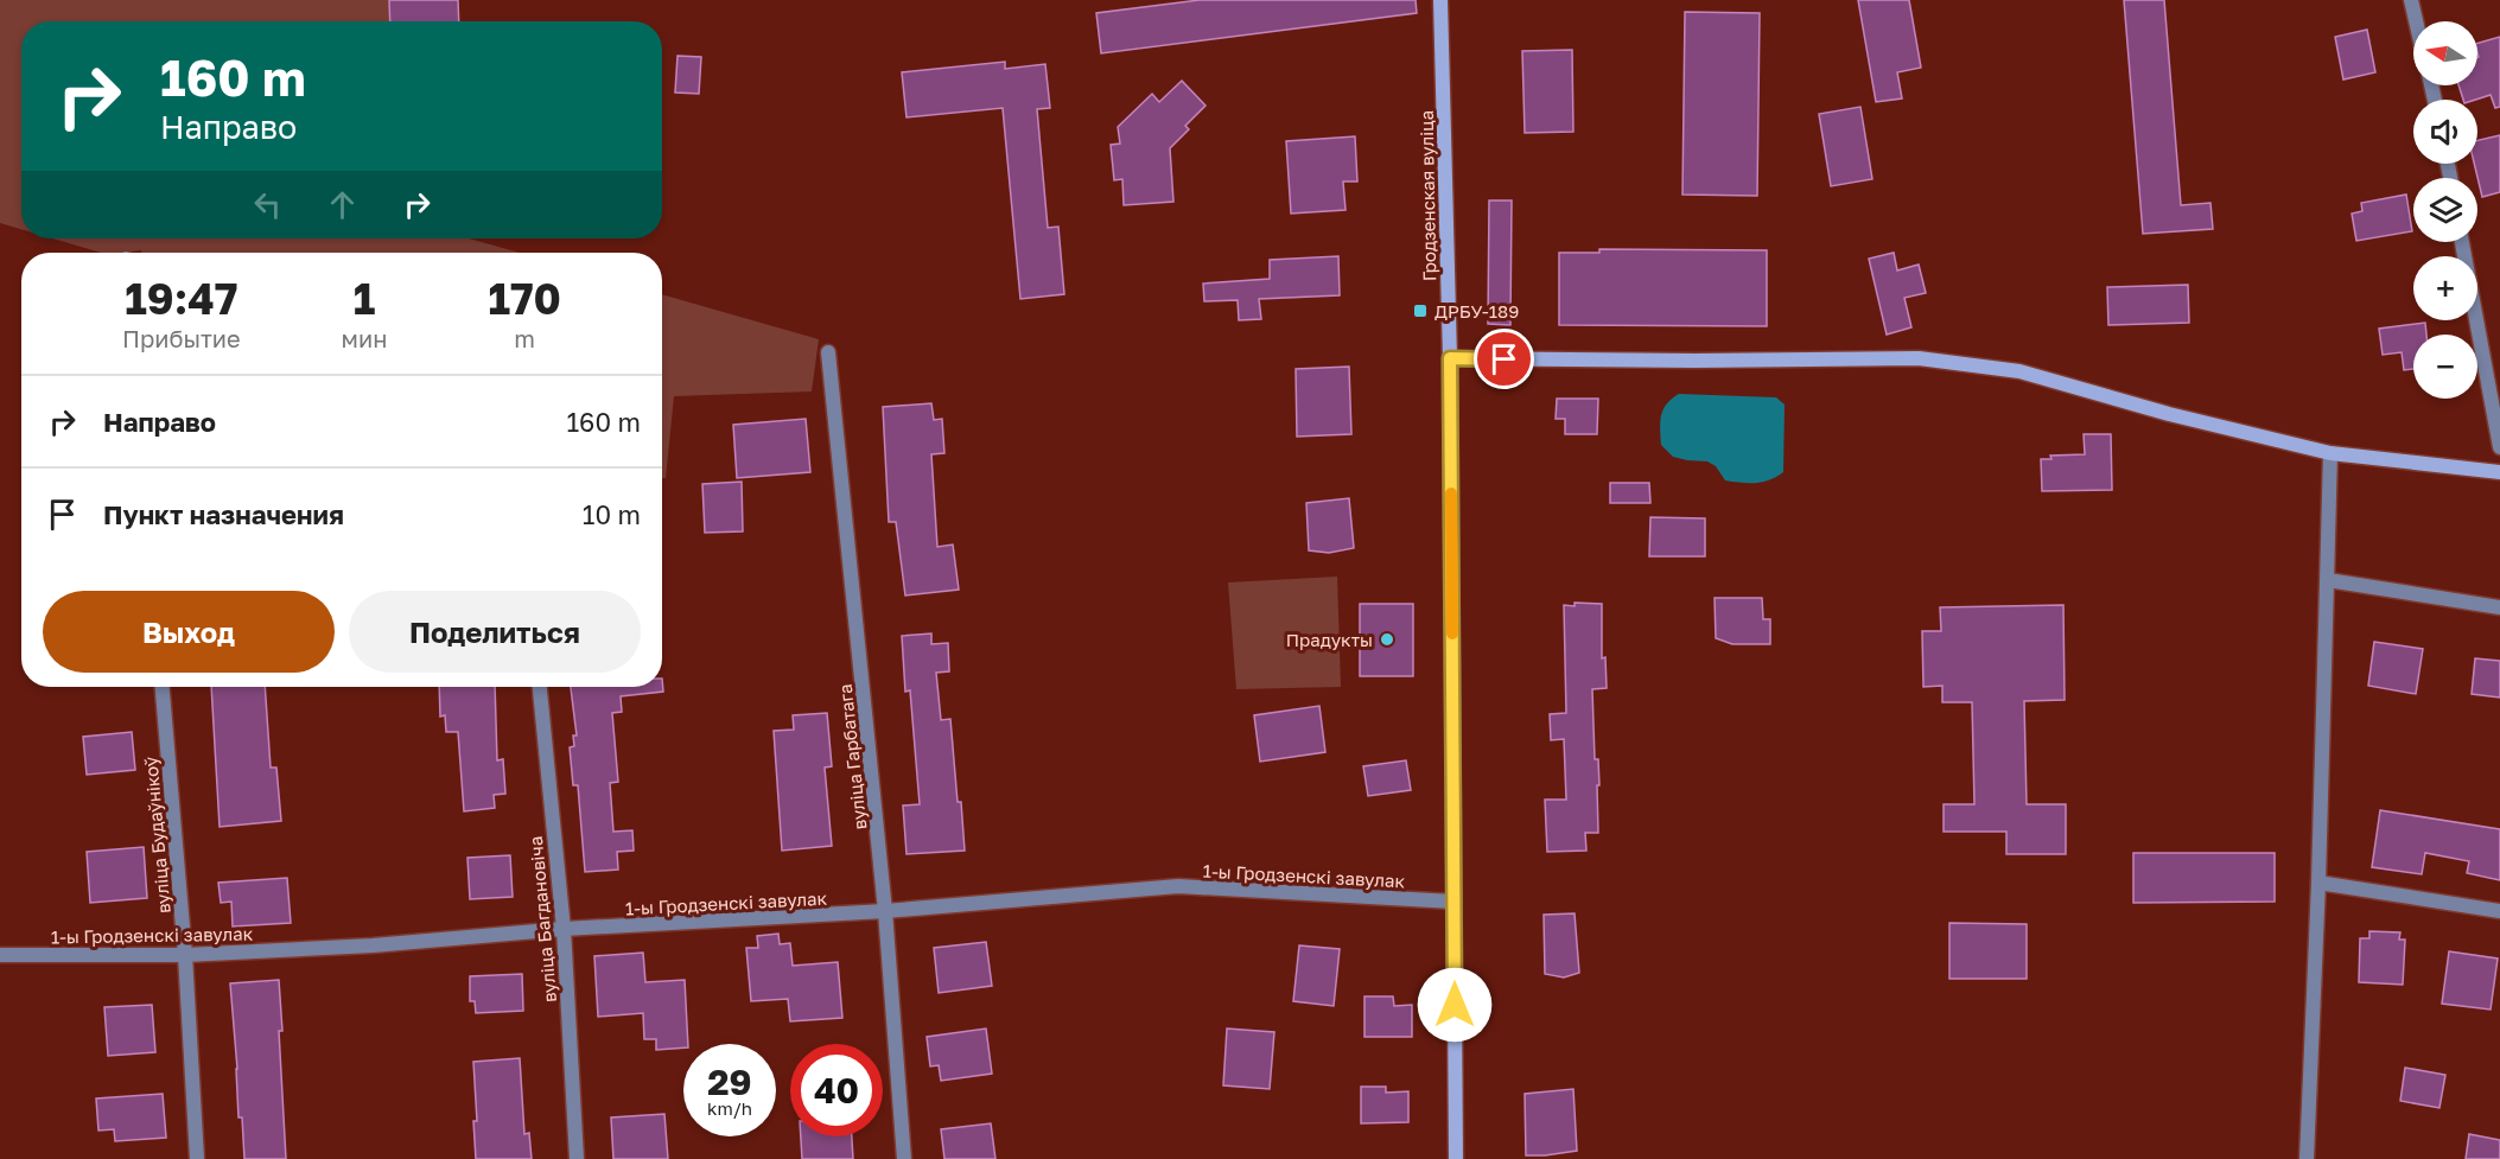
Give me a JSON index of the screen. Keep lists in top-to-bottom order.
{
  "streets": {
    "street": [
      "Гродзенская вуліца",
      "вуліца Гарбатага",
      "вуліца Будаўнікоў",
      "1-ы Гродзенскі завулак",
      "вуліца Багдановіча"
    ]
  },
  "crossings": [
    ["Гродзенская вуліца", "1-ы Гродзенскі завулак"],
    ["вуліца Гарбатага", "1-ы Гродзенскі завулак"],
    ["вуліца Будаўнікоў", "1-ы Гродзенскі завулак"],
    ["1-ы Гродзенскі завулак", "вуліца Багдановіча"]
  ],
  "places": {
    "transit": ["ДРБУ-189"],
    "other": ["Прадукты"]
  },
  "north": "left",
  "page": {
    "map_buttons": ["+", "−"],
    "turn": ["160 m", "Направо"],
    "eta": [
      "19:47",
      "Прибытие",
      "1",
      "мин",
      "170",
      "m"
    ],
    "list": [
      {
        "name": "Направо",
        "value": "160 m"
      },
      {
        "name": "Пункт назначения",
        "value": "10 m"
      }
    ],
    "buttons": ["Выход", "Поделиться"],
    "speed": "29 km/h",
    "limit": "40"
  }
}
